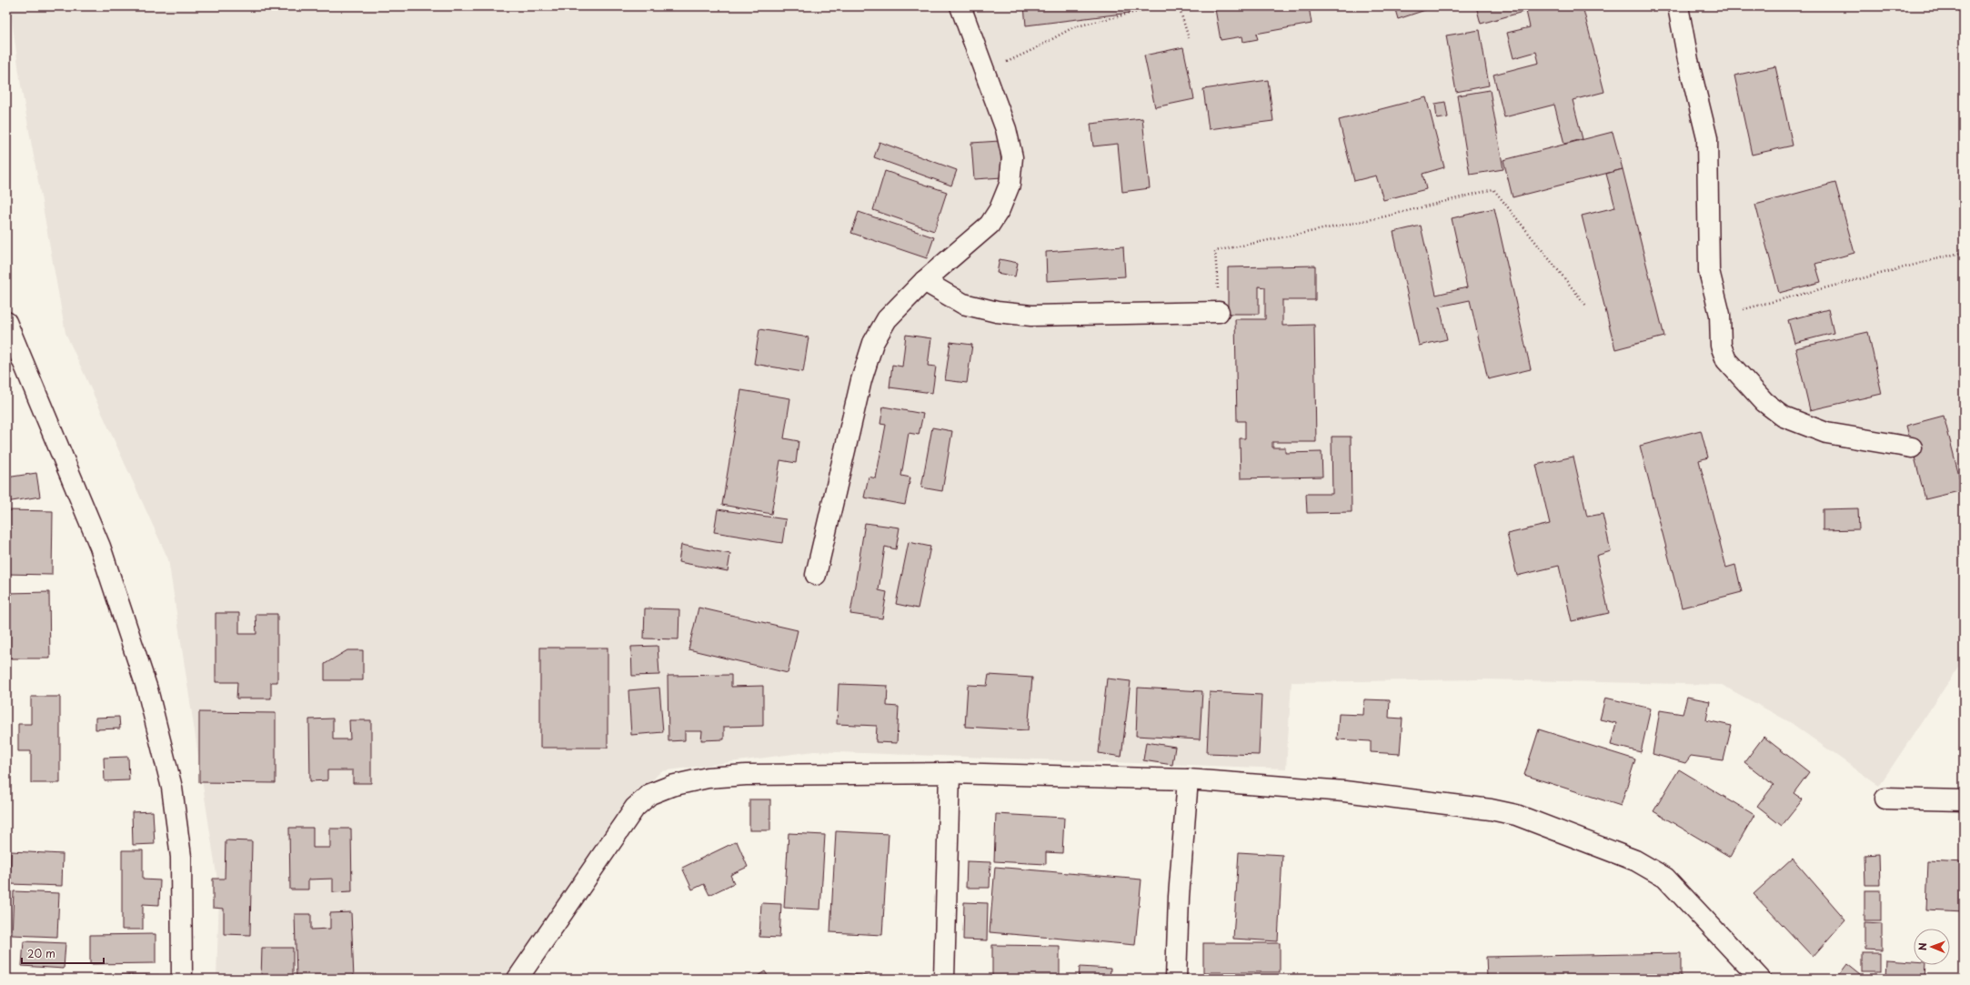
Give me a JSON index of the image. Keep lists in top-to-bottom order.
{
  "scale_bar": "20 m",
  "north": "left"
}
